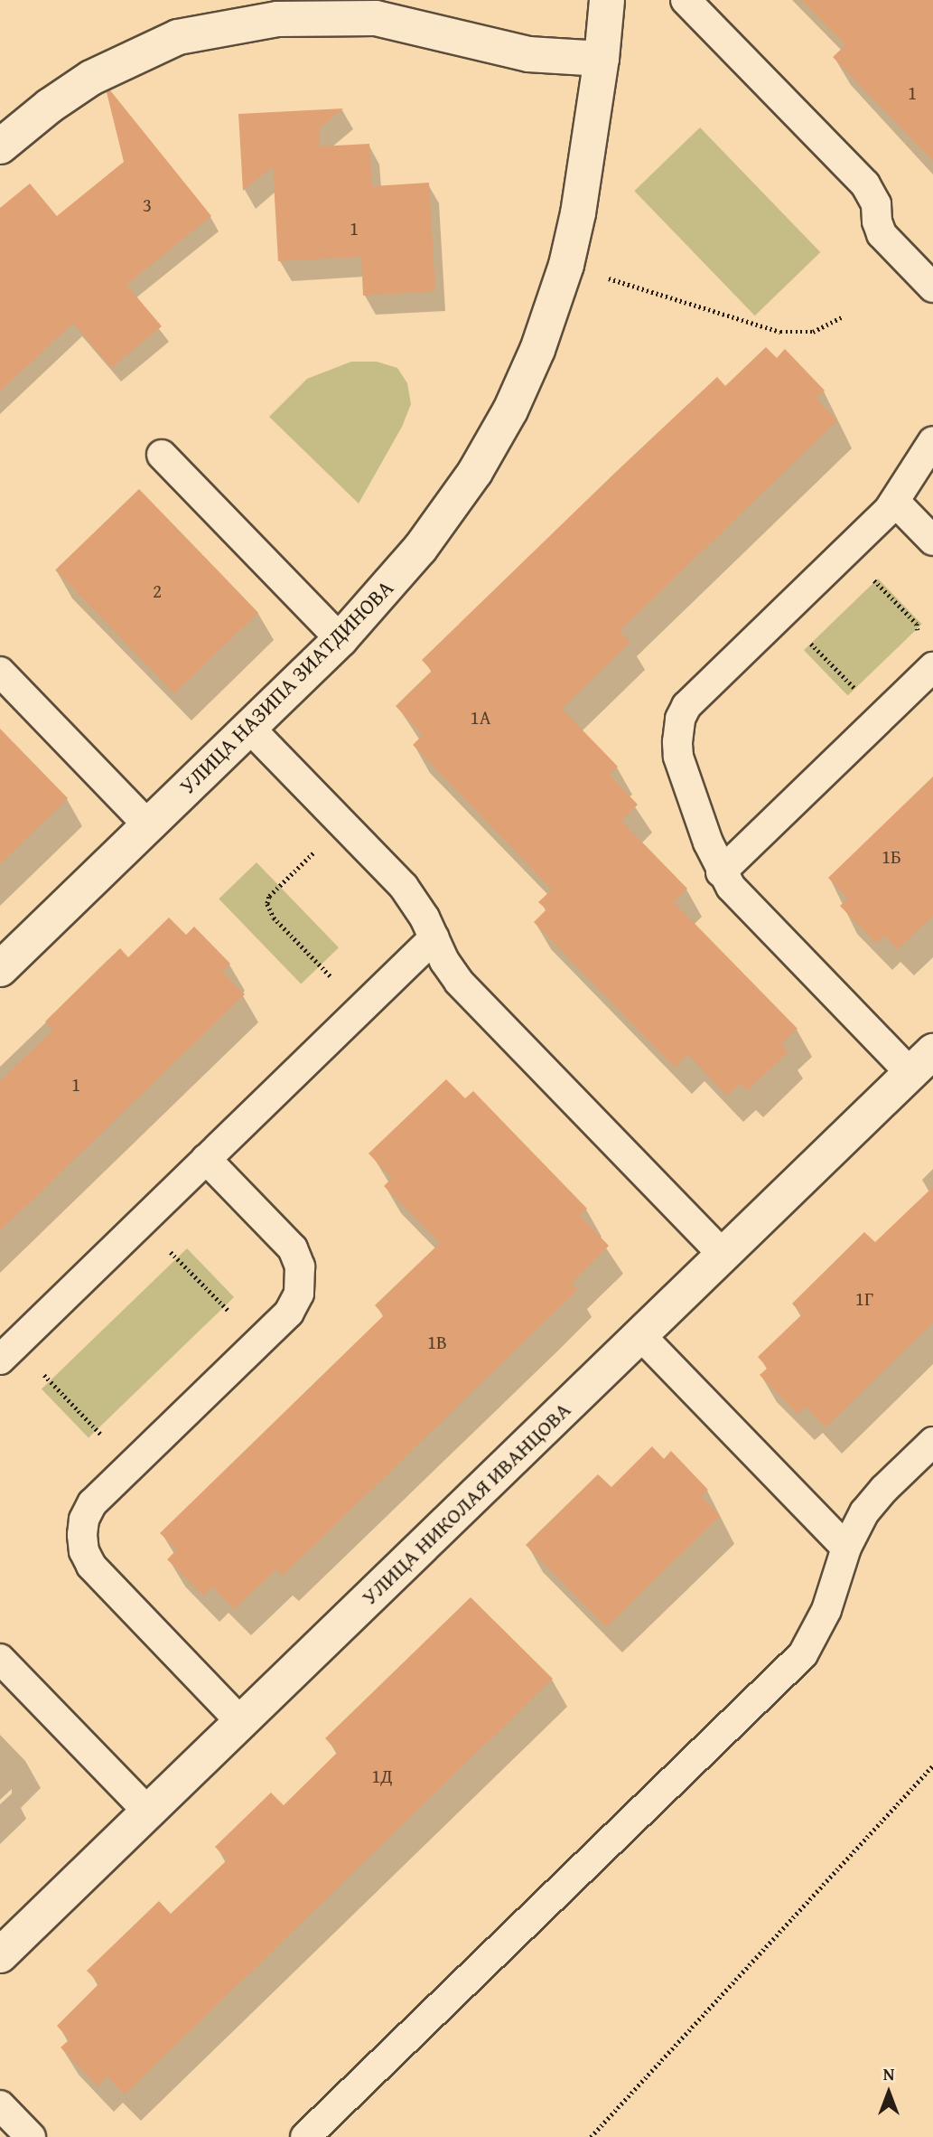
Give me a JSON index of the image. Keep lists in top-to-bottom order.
{
  "streets": {
    "street": ["УЛИЦА НАЗИПА ЗИАТДИНОВА", "УЛИЦА НИКОЛАЯ ИВАНЦОВА"]
  },
  "house_numbers": [
    "1",
    "3",
    "1",
    "2",
    "1А",
    "1Б",
    "1",
    "1Г",
    "1В",
    "1Д"
  ],
  "north": "top"
}
